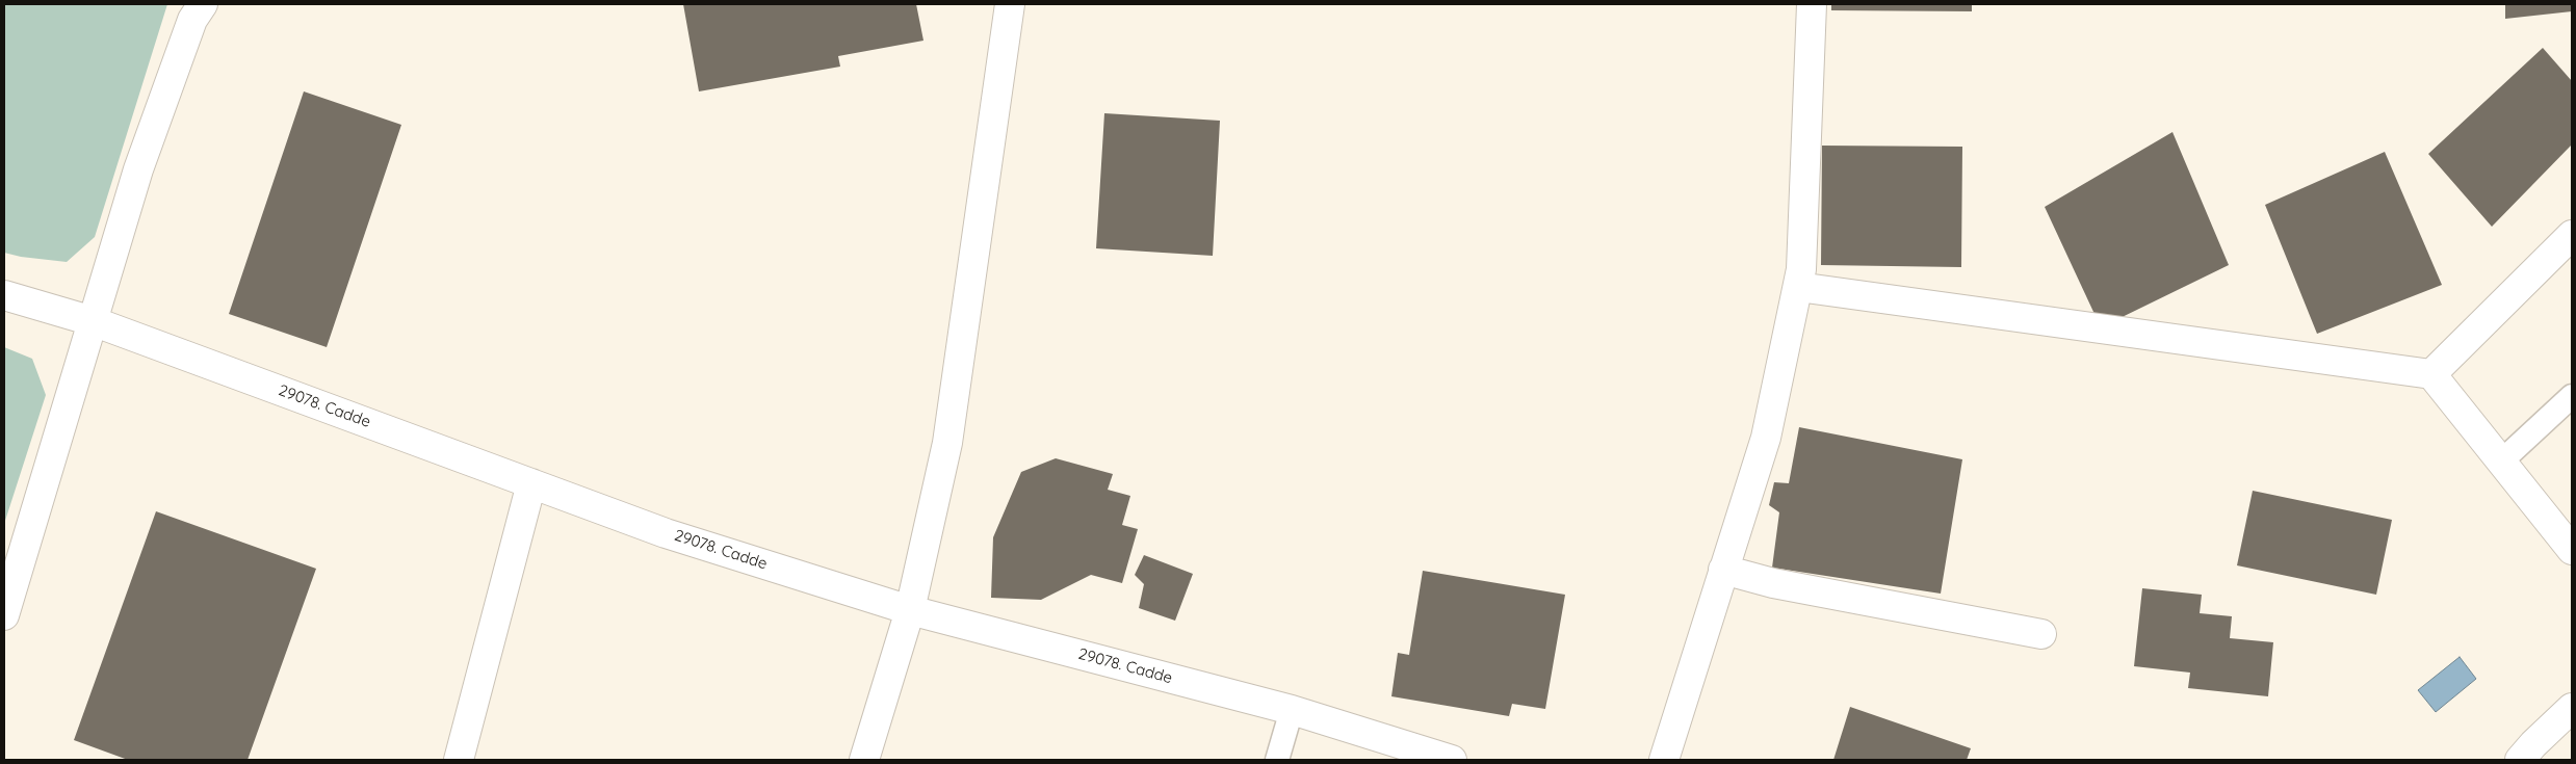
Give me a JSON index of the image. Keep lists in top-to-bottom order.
{
  "streets": {
    "street": ["29078. Cadde"]
  }
}
